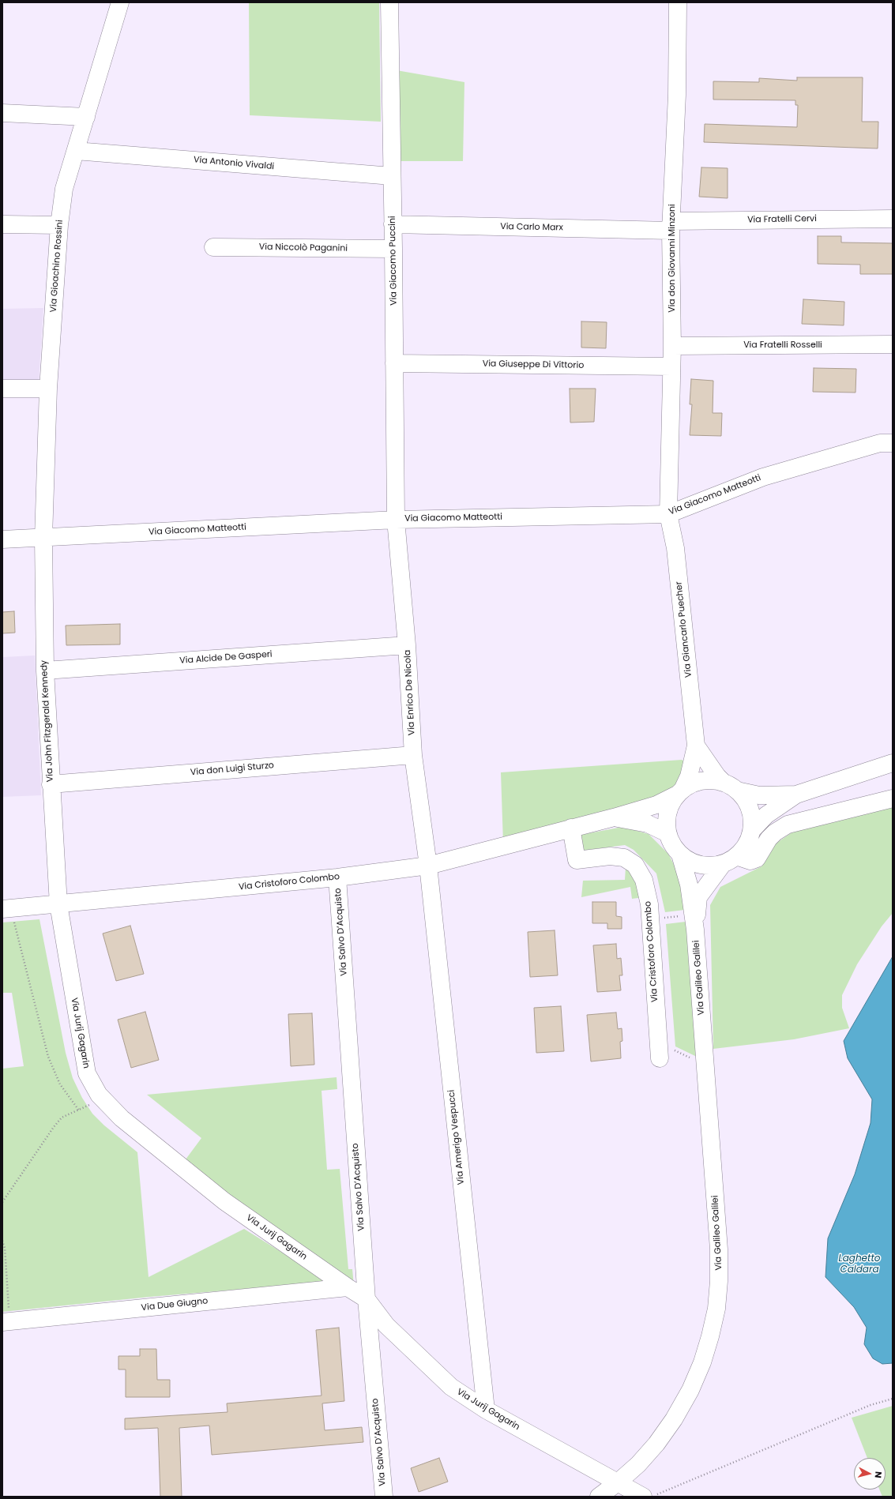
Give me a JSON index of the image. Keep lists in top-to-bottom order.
{
  "streets": {
    "street": [
      "Via Antonio Vivaldi",
      "Via Fratelli Cervi",
      "Via Carlo Marx",
      "Via Niccolò Paganini",
      "Via don Giovanni Minzoni",
      "Via Giacomo Puccini",
      "Via Gioachino Rossini",
      "Via Fratelli Rosselli",
      "Via Giuseppe Di Vittorio",
      "Via Giacomo Matteotti",
      "Via Giancarlo Puecher",
      "Via Alcide De Gasperi",
      "Via Enrico De Nicola",
      "Via John Fitzgerald Kennedy",
      "Via don Luigi Sturzo",
      "Via Cristoforo Colombo",
      "Via Salvo D’Acquisto",
      "Via Galileo Galilei",
      "Via Jurij Gagarin",
      "Via Amerigo Vespucci",
      "Via Due Giugno"
    ]
  },
  "crossings": [
    ["Via Antonio Vivaldi", "Via Giacomo Puccini"],
    ["Via Antonio Vivaldi", "Via Gioachino Rossini"],
    ["Via Fratelli Cervi", "Via Carlo Marx"],
    ["Via Fratelli Cervi", "Via don Giovanni Minzoni"],
    ["Via Carlo Marx", "Via don Giovanni Minzoni"],
    ["Via Carlo Marx", "Via Giacomo Puccini"],
    ["Via Niccolò Paganini", "Via Giacomo Puccini"],
    ["Via don Giovanni Minzoni", "Via Fratelli Rosselli"],
    ["Via don Giovanni Minzoni", "Via Giuseppe Di Vittorio"],
    ["Via don Giovanni Minzoni", "Via Giacomo Matteotti"],
    ["Via don Giovanni Minzoni", "Via Giancarlo Puecher"],
    ["Via Giacomo Puccini", "Via Giuseppe Di Vittorio"],
    ["Via Giacomo Puccini", "Via Giacomo Matteotti"],
    ["Via Giacomo Puccini", "Via Enrico De Nicola"],
    ["Via Gioachino Rossini", "Via Giacomo Matteotti"],
    ["Via Gioachino Rossini", "Via John Fitzgerald Kennedy"],
    ["Via Giacomo Matteotti", "Via Giancarlo Puecher"],
    ["Via Giacomo Matteotti", "Via Enrico De Nicola"],
    ["Via Giacomo Matteotti", "Via John Fitzgerald Kennedy"],
    ["Via Giancarlo Puecher", "Via Cristoforo Colombo"],
    ["Via Giancarlo Puecher", "Via Galileo Galilei"],
    ["Via Alcide De Gasperi", "Via Enrico De Nicola"],
    ["Via Alcide De Gasperi", "Via John Fitzgerald Kennedy"],
    ["Via Enrico De Nicola", "Via don Luigi Sturzo"],
    ["Via Enrico De Nicola", "Via Cristoforo Colombo"],
    ["Via Enrico De Nicola", "Via Amerigo Vespucci"],
    ["Via John Fitzgerald Kennedy", "Via don Luigi Sturzo"],
    ["Via John Fitzgerald Kennedy", "Via Cristoforo Colombo"],
    ["Via John Fitzgerald Kennedy", "Via Jurij Gagarin"],
    ["Via Cristoforo Colombo", "Via Salvo D’Acquisto"],
    ["Via Cristoforo Colombo", "Via Galileo Galilei"],
    ["Via Cristoforo Colombo", "Via Jurij Gagarin"],
    ["Via Cristoforo Colombo", "Via Amerigo Vespucci"],
    ["Via Salvo D’Acquisto", "Via Jurij Gagarin"],
    ["Via Galileo Galilei", "Via Jurij Gagarin"],
    ["Via Jurij Gagarin", "Via Amerigo Vespucci"],
    ["Via Jurij Gagarin", "Via Due Giugno"]
  ],
  "water": ["Laghetto Caldara"],
  "north": "right"
}
